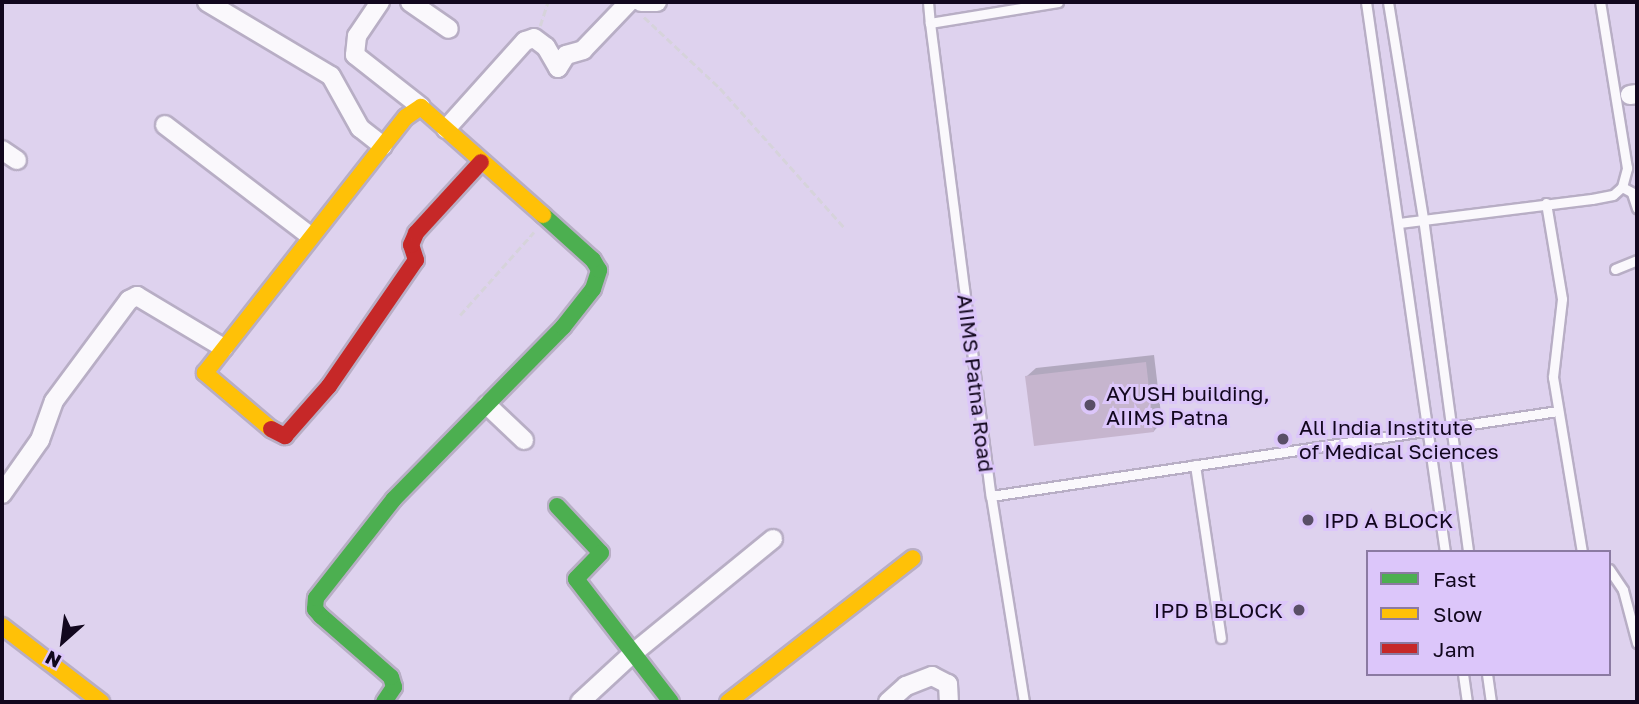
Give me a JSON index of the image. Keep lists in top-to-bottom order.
{
  "streets": {
    "lane": ["AIIMS Patna Road"]
  },
  "places": [
    "AYUSH building, AIIMS Patna",
    "All India Institute of Medical Sciences",
    "IPD A BLOCK",
    "IPD B BLOCK"
  ],
  "legend": ["Fast", "Slow", "Jam"],
  "north": "bottom left"
}
